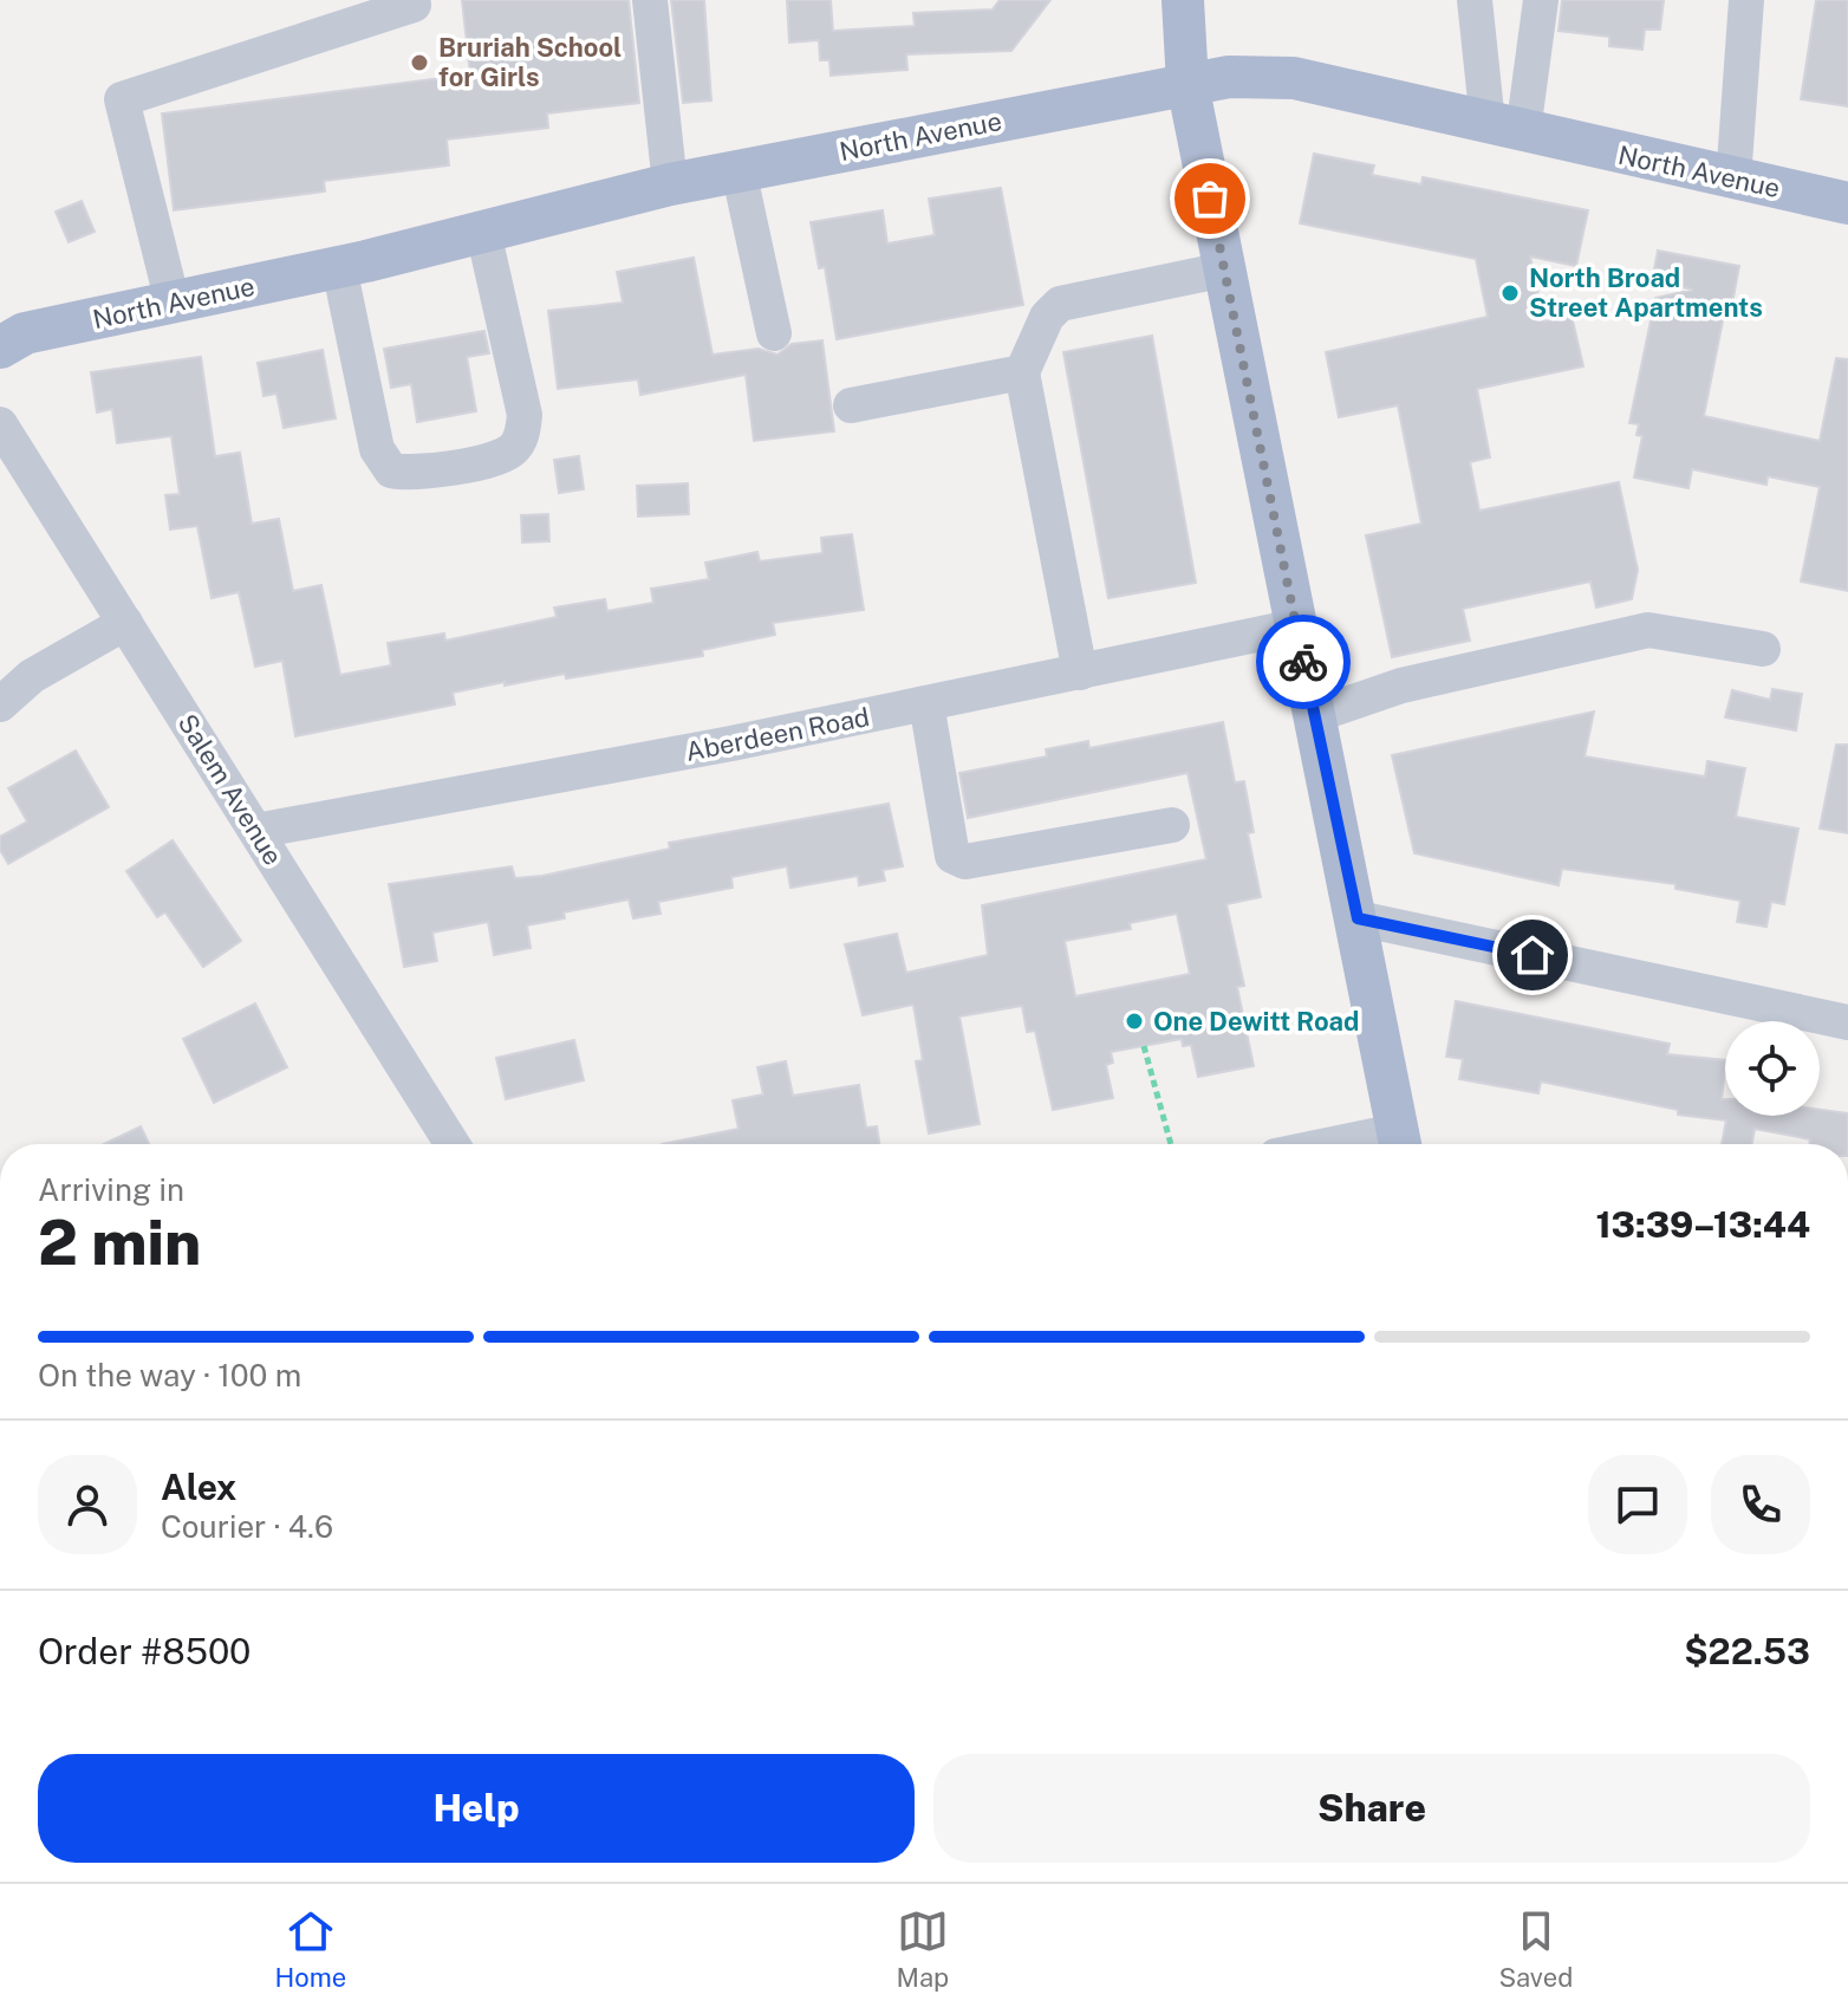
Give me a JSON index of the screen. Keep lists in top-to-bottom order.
{
  "streets": {
    "main road": ["North Avenue"],
    "street": ["Aberdeen Road", "Salem Avenue"]
  },
  "crossings": [
    ["Aberdeen Road", "Salem Avenue"]
  ],
  "places": ["Bruriah School for Girls", "North Broad Street Apartments", "One Dewitt Road"],
  "page": {
    "heading": ["2 min", "Arriving in", "13:39–13:44"],
    "panel": [
      "Alex",
      "Courier · 4.6",
      "Order #8500",
      "$22.53"
    ],
    "bar": "On the way · 100 m",
    "buttons": ["Help", "Share"],
    "tabs": ["Home", "Map", "Saved"]
  }
}
